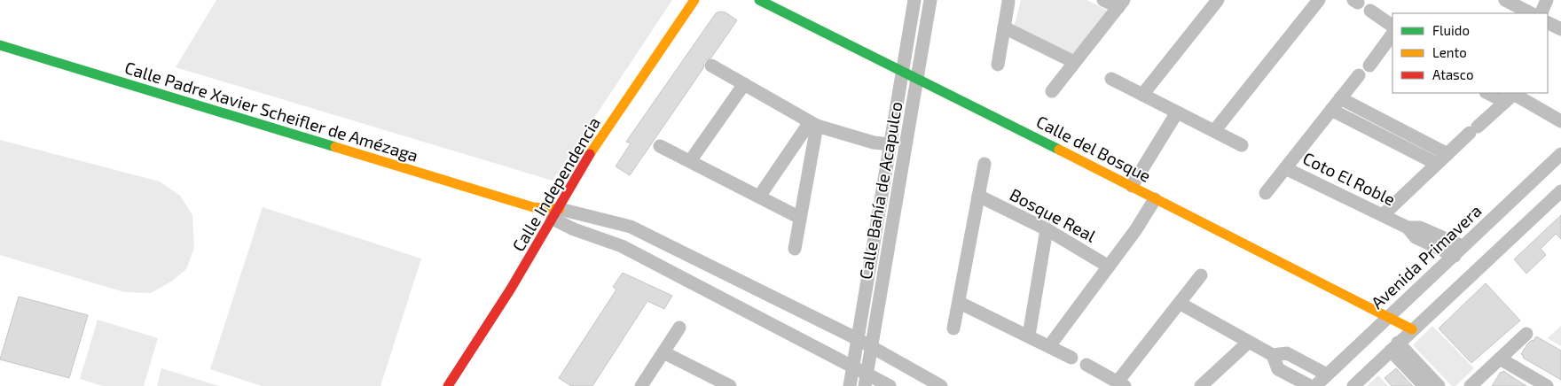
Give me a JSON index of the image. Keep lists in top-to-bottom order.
{
  "streets": {
    "street": [
      "Calle Padre Xavier Scheifler de Amézaga",
      "Calle del Bosque",
      "Coto El Roble",
      "Calle Independencia",
      "Calle Bahía de Acapulco",
      "Bosque Real",
      "Avenida Primavera"
    ]
  },
  "crossings": [
    ["Calle Padre Xavier Scheifler de Amézaga", "Calle Independencia"],
    ["Calle del Bosque", "Calle Bahía de Acapulco"],
    ["Calle del Bosque", "Avenida Primavera"],
    ["Coto El Roble", "Avenida Primavera"]
  ],
  "legend": ["Fluido", "Lento", "Atasco"]
}
